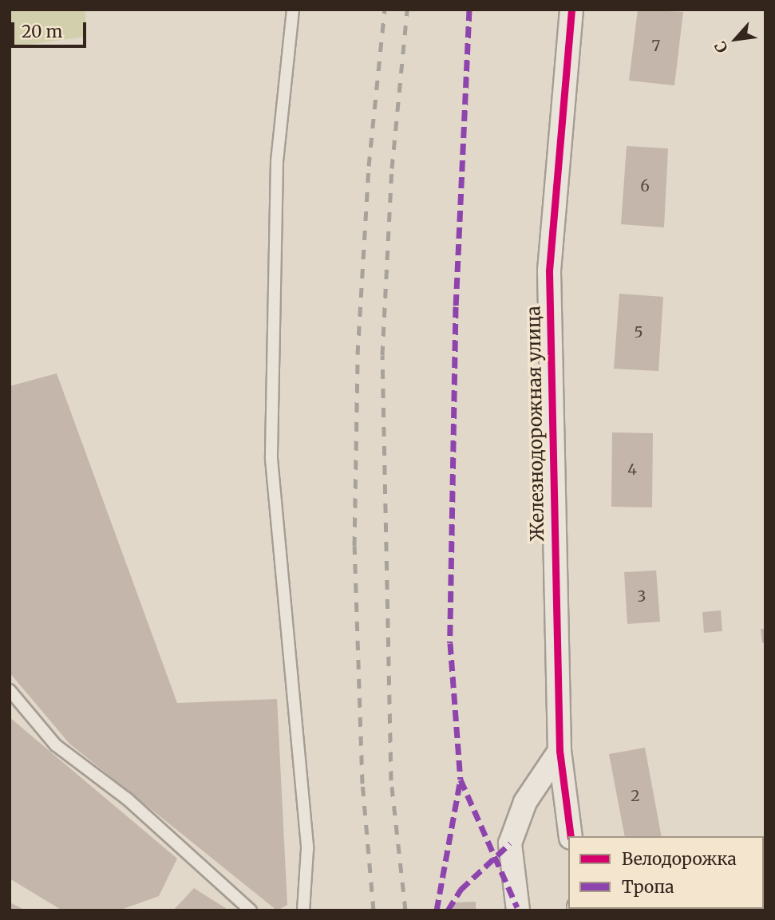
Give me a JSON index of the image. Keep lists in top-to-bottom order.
{
  "streets": {
    "street": ["Железнодорожная улица"]
  },
  "house_numbers": [
    "7",
    "6",
    "5",
    "4",
    "3",
    "2"
  ],
  "legend": ["Велодорожка", "Тропа"],
  "scale_bar": "20 m",
  "north": "bottom left"
}
